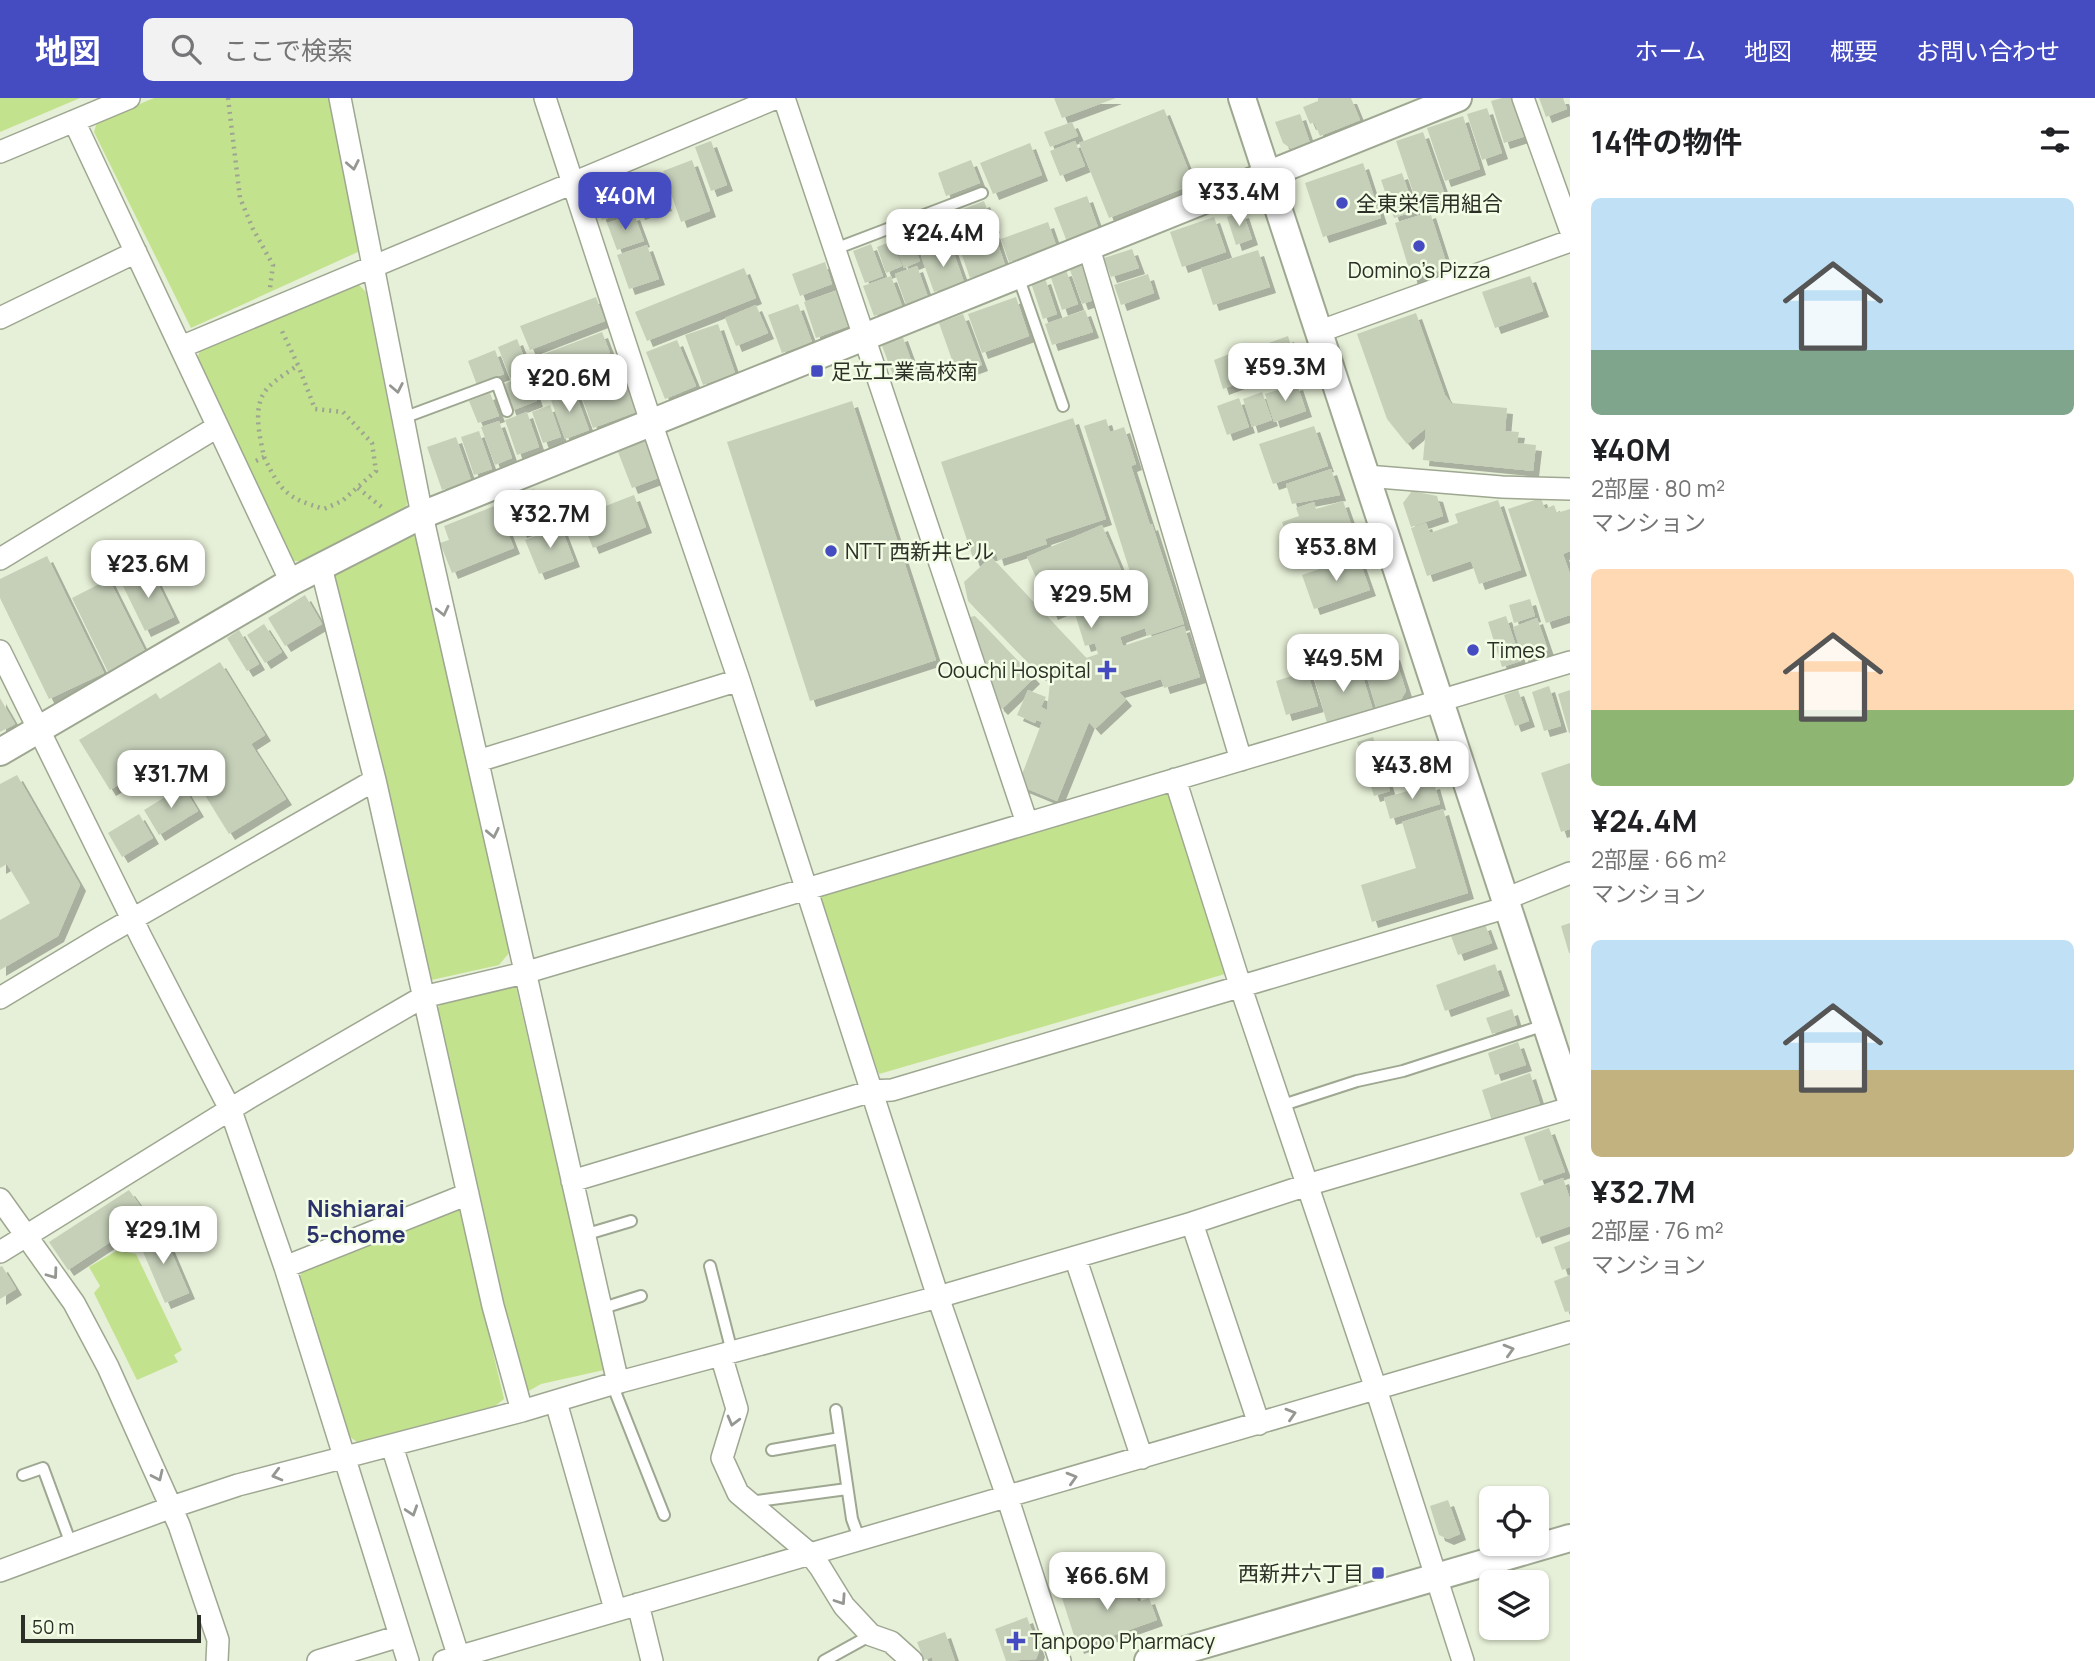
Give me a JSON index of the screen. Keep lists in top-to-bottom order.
{
  "districts": ["Nishiarai 5-chome"],
  "places": {
    "other": [
      "全東栄信用組合",
      "Domino's Pizza",
      "NTT 西新井ビル",
      "Times"
    ],
    "transit": ["足立工業高校南", "西新井六丁目"],
    "health": ["Oouchi Hospital", "Tanpopo Pharmacy"]
  },
  "scale_bar": "50 m",
  "page": {
    "header": "地図",
    "search": "ここで検索",
    "nav": [
      "ホーム",
      "地図",
      "概要",
      "お問い合わせ"
    ],
    "heading": "14件の物件",
    "price": [
      "¥33.4M",
      "¥40M",
      "¥24.4M",
      "¥59.3M",
      "¥20.6M",
      "¥32.7M",
      "¥53.8M",
      "¥23.6M",
      "¥29.5M",
      "¥49.5M",
      "¥43.8M",
      "¥31.7M",
      "¥29.1M",
      "¥66.6M"
    ],
    "list": [
      {
        "name": "¥40M",
        "note": "2部屋 · 80 m² · マンション"
      },
      {
        "name": "¥24.4M",
        "note": "2部屋 · 66 m² · マンション"
      },
      {
        "name": "¥32.7M",
        "note": "2部屋 · 76 m² · マンション"
      }
    ],
    "scale": "50 m"
  }
}
